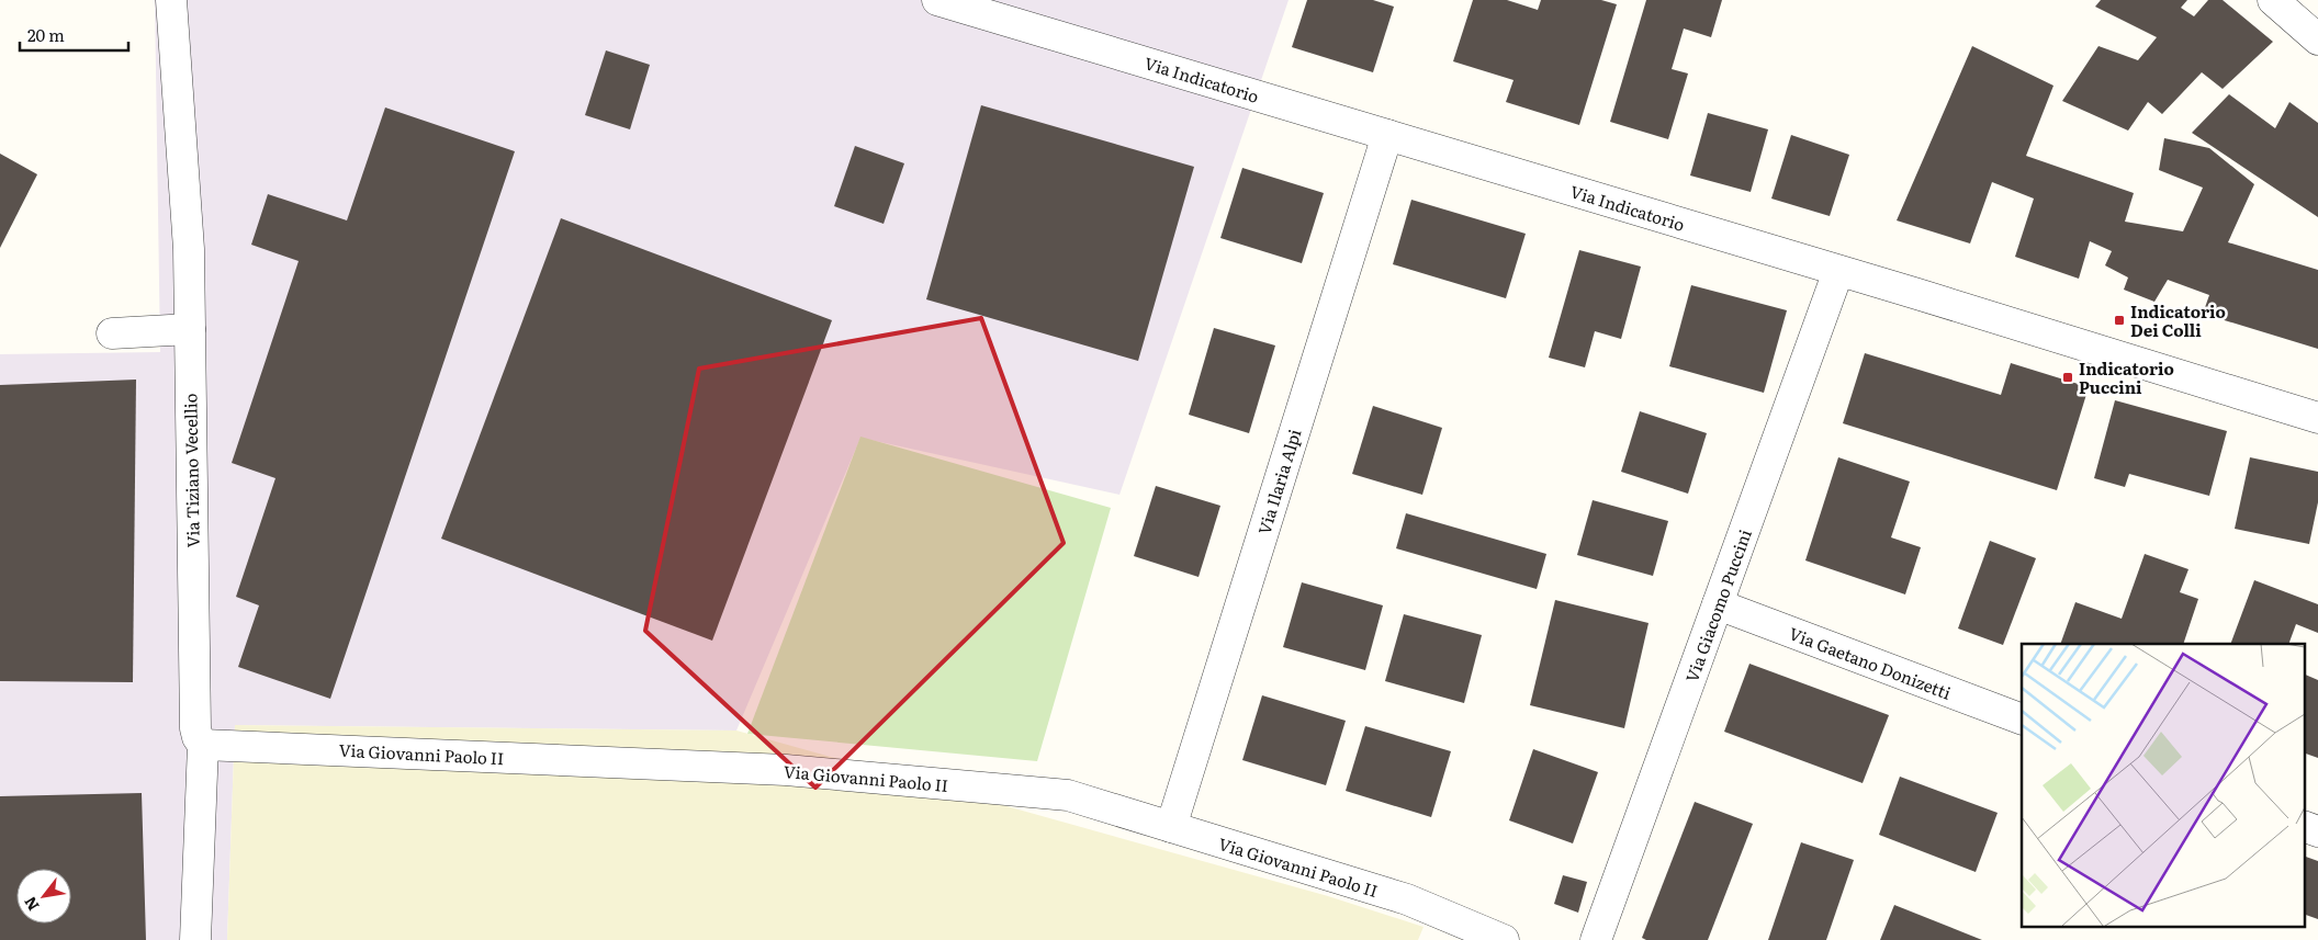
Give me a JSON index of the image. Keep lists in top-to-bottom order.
{
  "streets": {
    "street": [
      "Via Indicatorio",
      "Via Tiziano Vecellio",
      "Via Ilaria Alpi",
      "Via Giacomo Puccini",
      "Via Gaetano Donizetti",
      "Via Giovanni Paolo II"
    ]
  },
  "crossings": [
    ["Via Indicatorio", "Via Ilaria Alpi"],
    ["Via Indicatorio", "Via Giacomo Puccini"],
    ["Via Tiziano Vecellio", "Via Giovanni Paolo II"],
    ["Via Ilaria Alpi", "Via Giovanni Paolo II"],
    ["Via Giacomo Puccini", "Via Gaetano Donizetti"]
  ],
  "places": {
    "transit": ["Indicatorio Dei Colli", "Indicatorio Puccini"]
  },
  "scale_bar": "20 m",
  "north": "bottom left"
}
